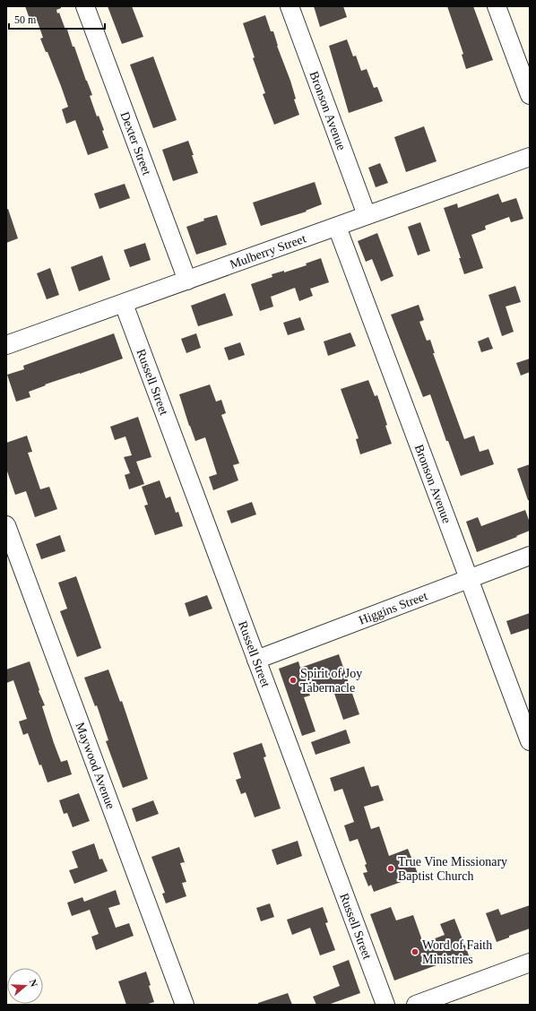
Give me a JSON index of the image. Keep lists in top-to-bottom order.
{
  "streets": {
    "street": [
      "Bronson Avenue",
      "Dexter Street",
      "Mulberry Street",
      "Russell Street",
      "Higgins Street",
      "Maywood Avenue"
    ]
  },
  "crossings": [
    ["Bronson Avenue", "Mulberry Street"],
    ["Bronson Avenue", "Higgins Street"],
    ["Dexter Street", "Mulberry Street"],
    ["Mulberry Street", "Russell Street"],
    ["Russell Street", "Higgins Street"]
  ],
  "places": ["Spirit of Joy Tabernacle", "True Vine Missionary Baptist Church", "Word of Faith Ministries"],
  "scale_bar": "50 m",
  "north": "right"
}
